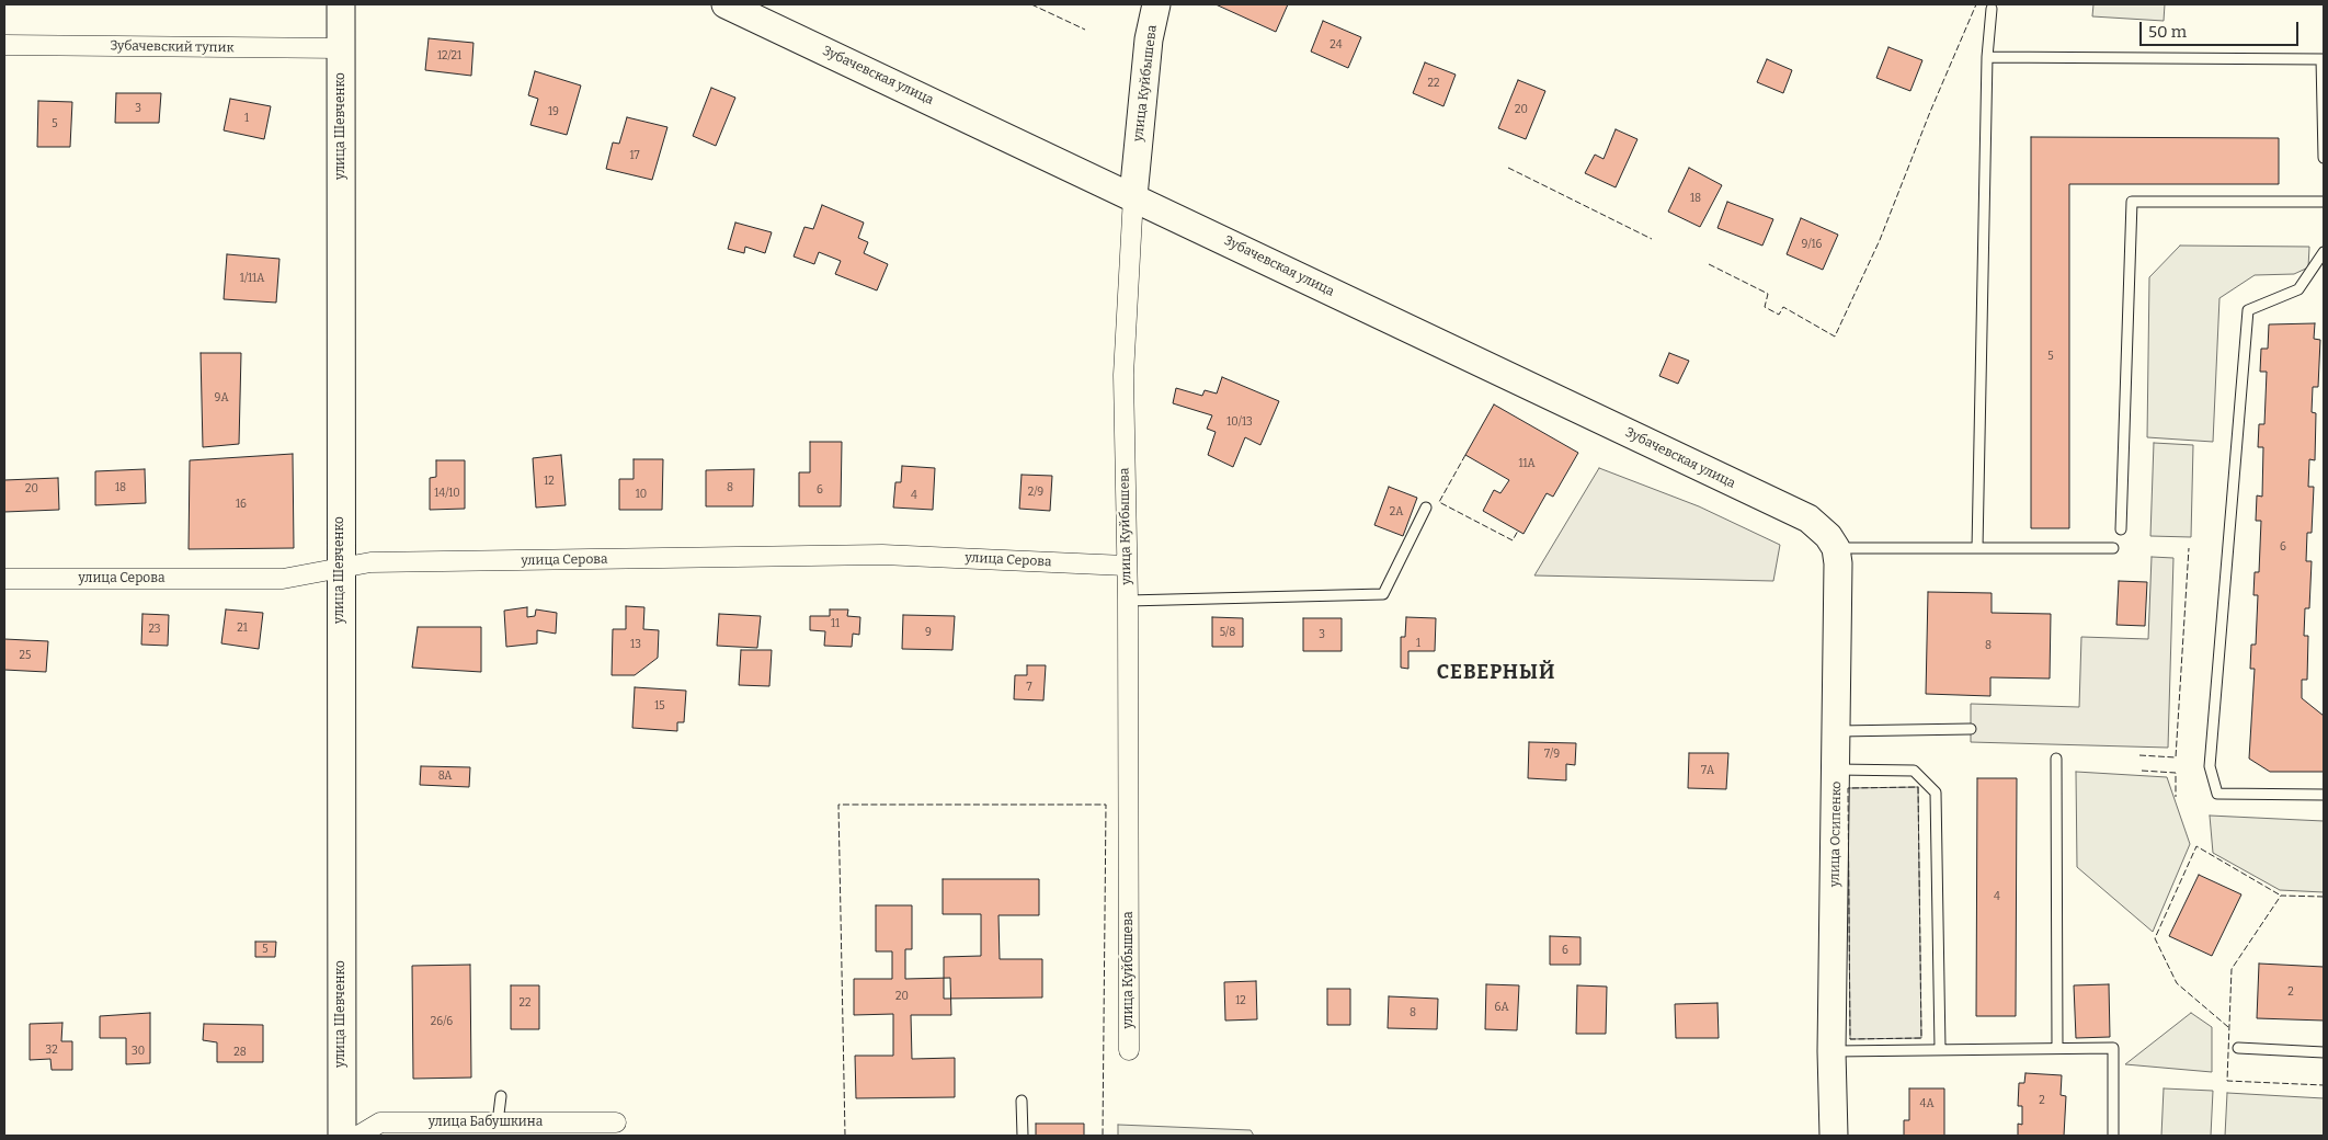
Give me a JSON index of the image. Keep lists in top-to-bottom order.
{
  "streets": {
    "street": [
      "Зубачевский тупик",
      "Зубачевская улица",
      "улица Куйбышева",
      "улица Шевченко",
      "улица Серова",
      "улица Осипенко",
      "улица Бабушкина"
    ]
  },
  "crossings": [
    ["Зубачевский тупик", "улица Шевченко"],
    ["Зубачевская улица", "улица Куйбышева"],
    ["Зубачевская улица", "улица Осипенко"],
    ["улица Куйбышева", "улица Серова"],
    ["улица Шевченко", "улица Серова"]
  ],
  "districts": ["СЕВЕРНЫЙ"],
  "house_numbers": [
    "24",
    "12/21",
    "22",
    "3",
    "20",
    "19",
    "1",
    "5",
    "17",
    "18",
    "9/16",
    "1/11А",
    "5",
    "9А",
    "10/13",
    "11А",
    "12",
    "18",
    "8",
    "20",
    "6",
    "2/9",
    "14/10",
    "10",
    "4",
    "16",
    "2А",
    "6",
    "11",
    "21",
    "23",
    "9",
    "5/8",
    "3",
    "1",
    "13",
    "8",
    "25",
    "7",
    "15",
    "7/9",
    "7А",
    "8А",
    "4",
    "5",
    "6",
    "2",
    "20",
    "12",
    "22",
    "6А",
    "8",
    "26/6",
    "32",
    "30",
    "28",
    "2",
    "4А"
  ],
  "scale_bar": "50 m"
}
